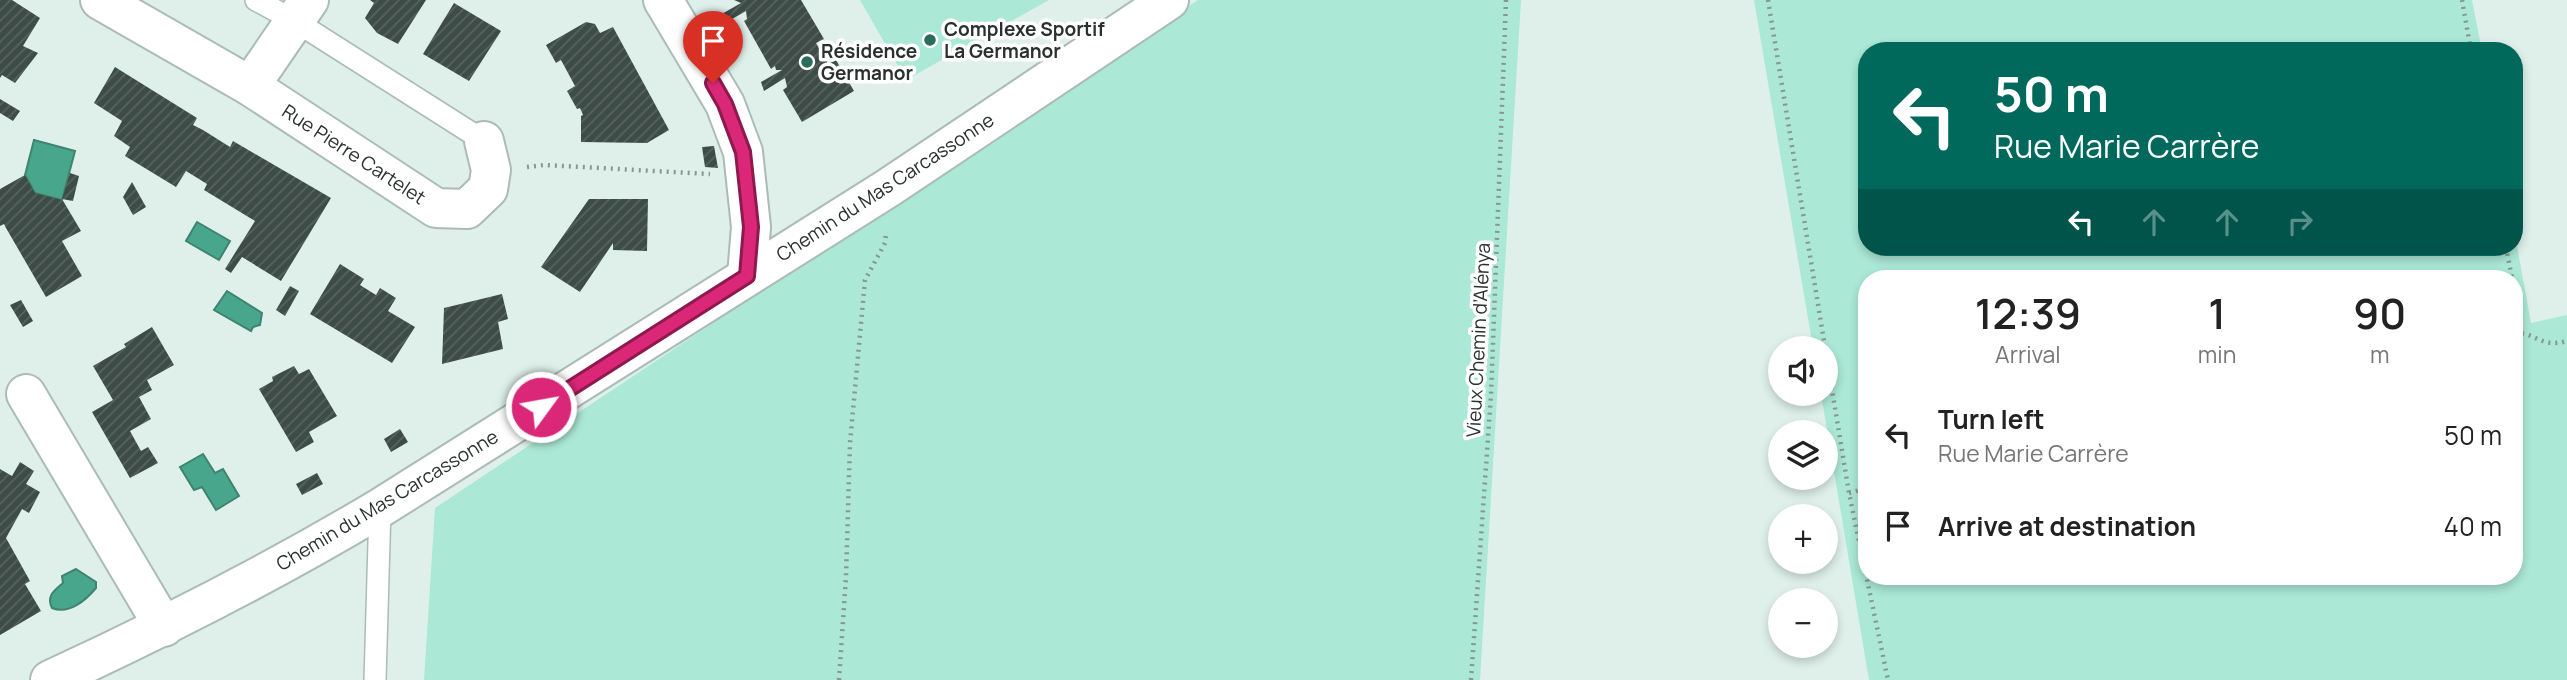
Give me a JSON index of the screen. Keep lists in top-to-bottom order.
{
  "streets": {
    "street": ["Rue Pierre Cartelet", "Chemin du Mas Carcassonne"],
    "path": ["Vieux Chemin d’Alénya"]
  },
  "places": ["Complexe Sportif La Germanor", "Résidence Germanor"],
  "page": {
    "turn": ["50 m", "Rue Marie Carrère"],
    "eta": [
      "12:39",
      "Arrival",
      "1",
      "min",
      "90",
      "m"
    ],
    "map_buttons": ["+", "−"],
    "list": [
      {
        "name": "Turn left",
        "note": "Rue Marie Carrère",
        "value": "50 m"
      },
      {
        "name": "Arrive at destination",
        "value": "40 m"
      }
    ]
  }
}
